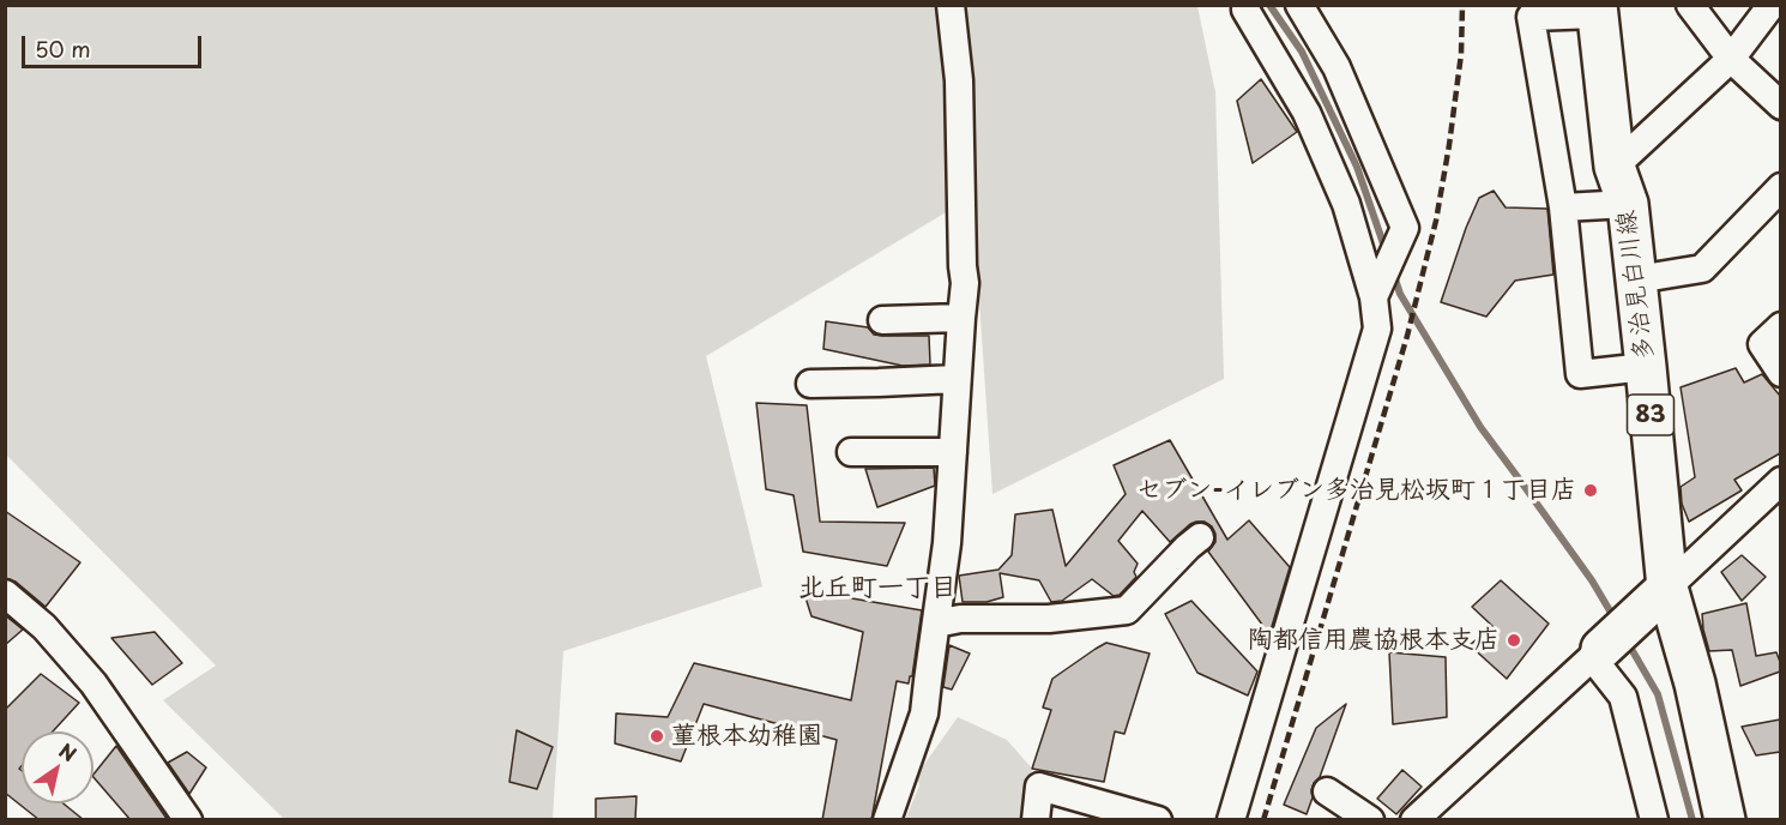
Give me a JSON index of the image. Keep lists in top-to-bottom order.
{
  "streets": {
    "main road": ["多治見白川線", "83"]
  },
  "districts": ["北丘町一丁目"],
  "places": ["セブン-イレブン多治見松坂町１丁目店", "陶都信用農協根本支店", "菫根本幼稚園"],
  "scale_bar": "50 m",
  "north": "top right"
}
